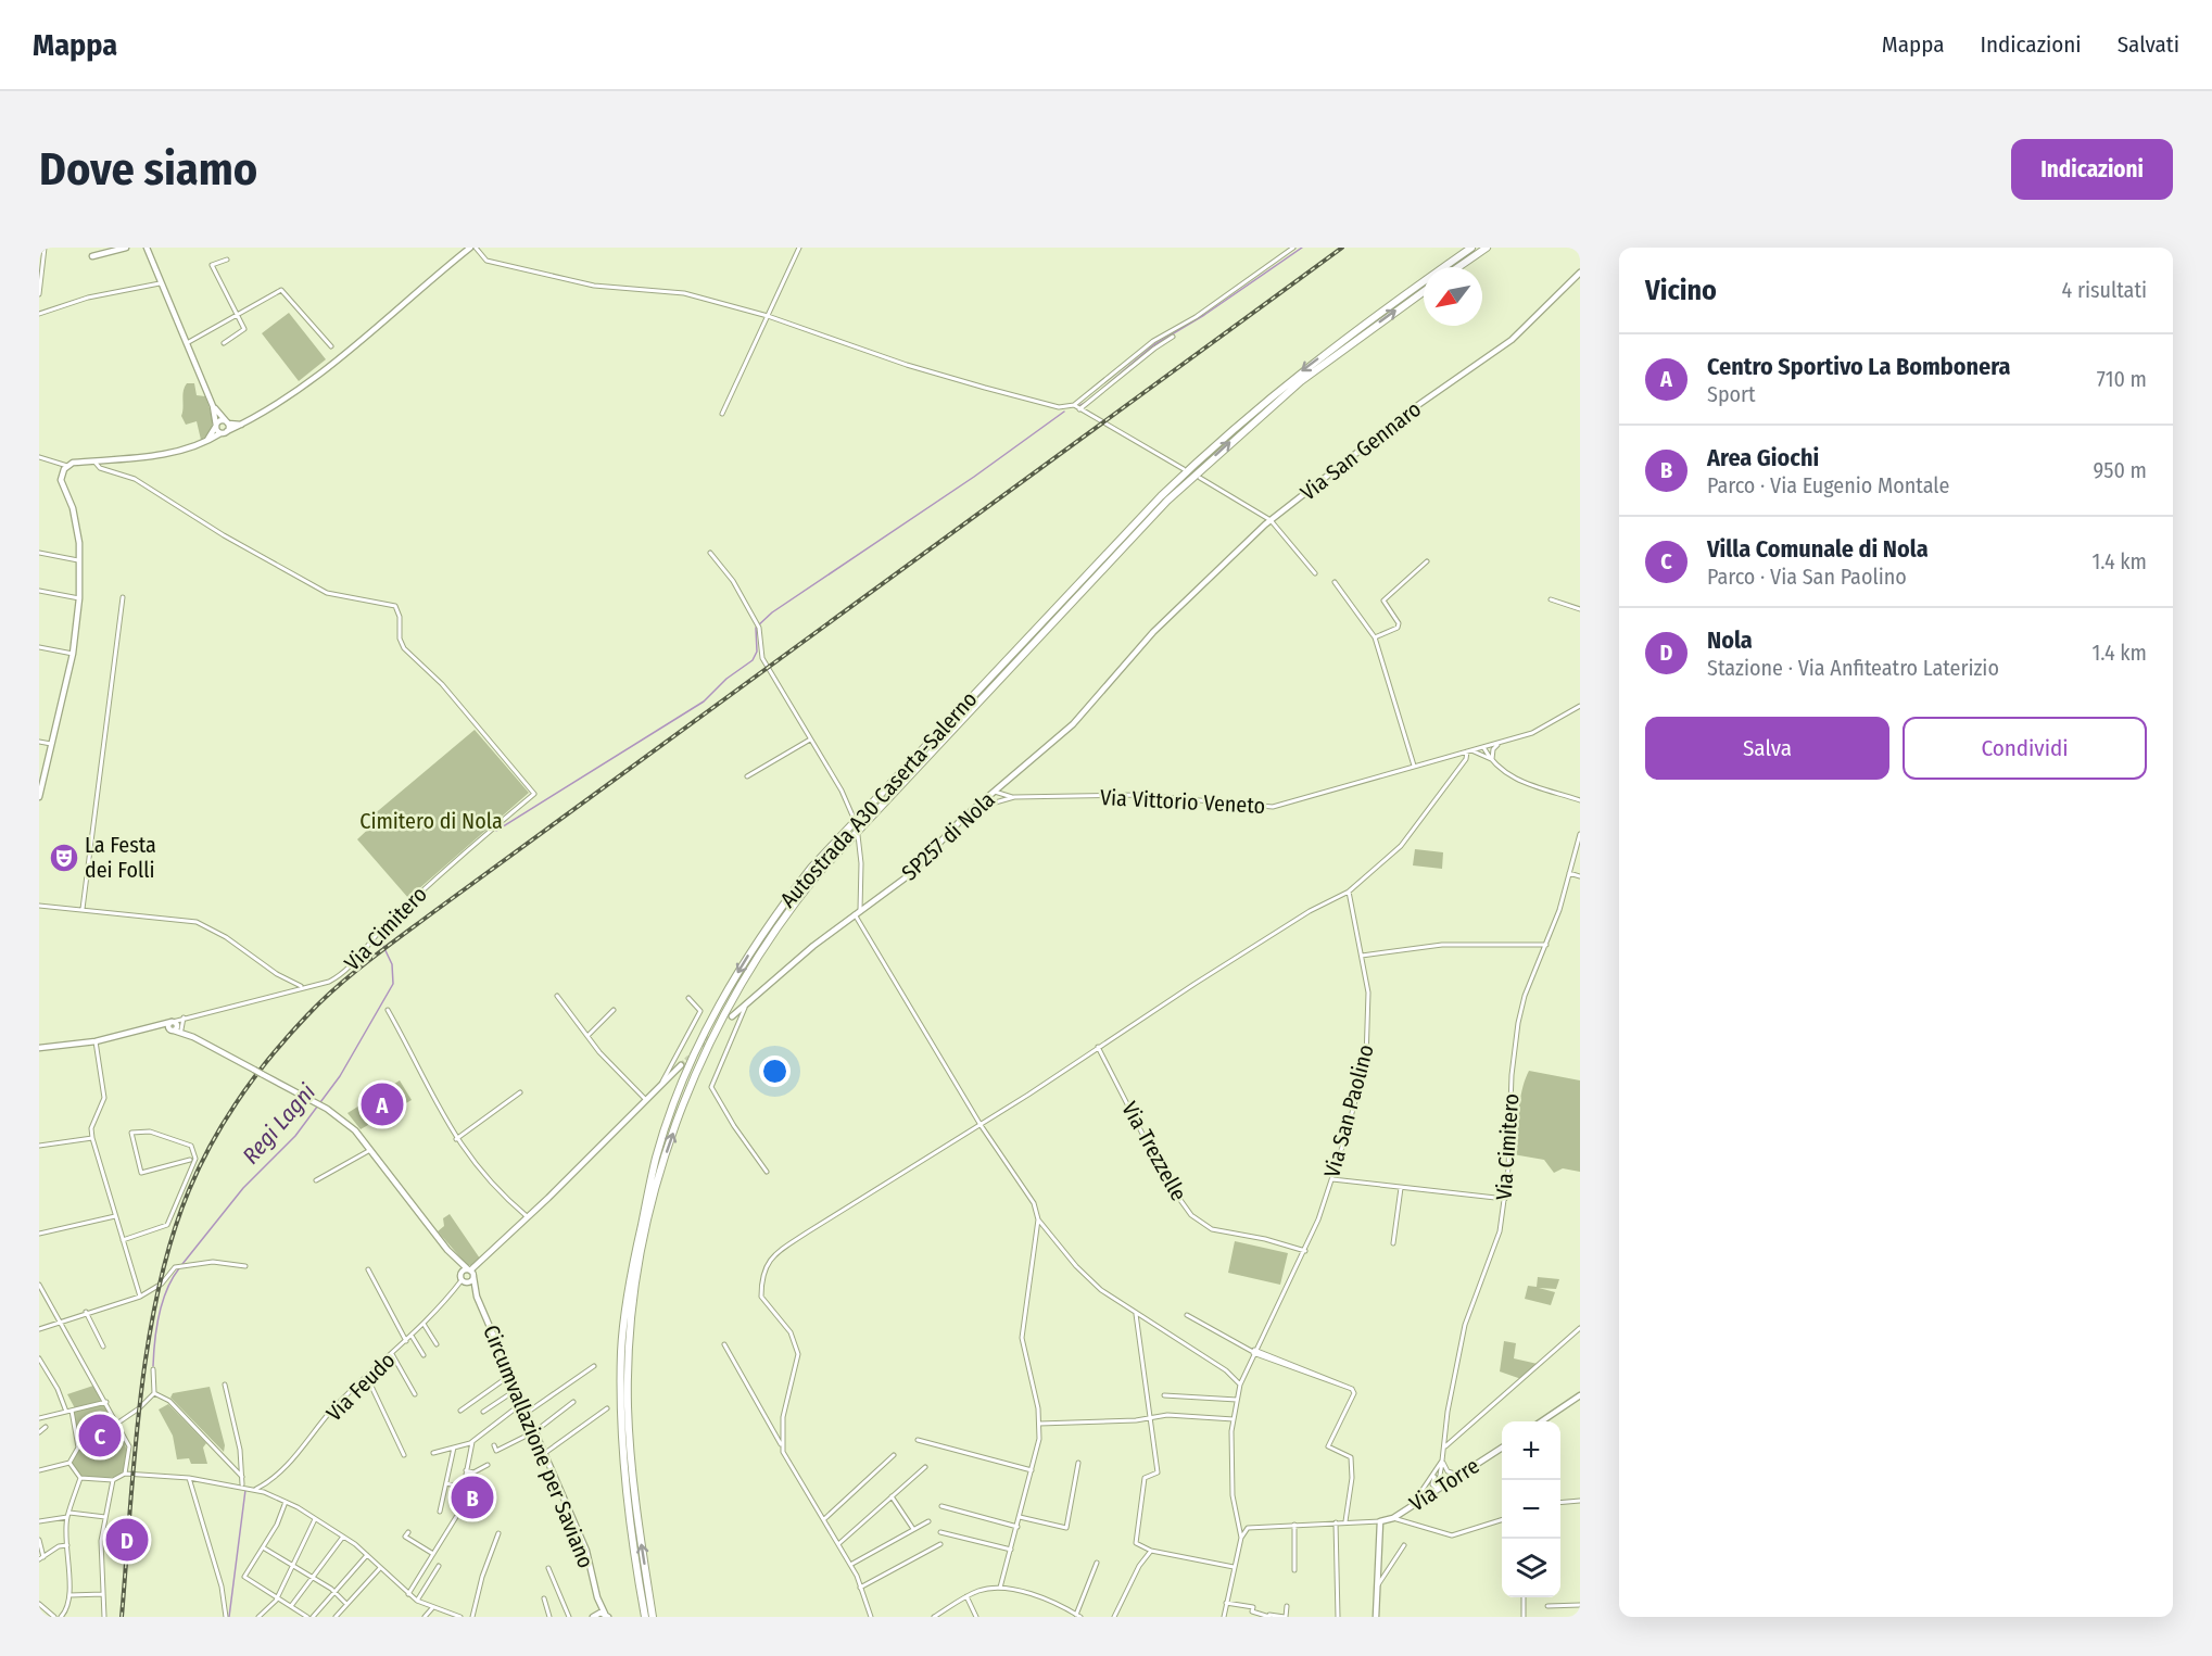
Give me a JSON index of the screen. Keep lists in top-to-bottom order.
{
  "streets": {
    "highway": ["Autostrada A30 Caserta-Salerno"],
    "main road": [
      "Via San Gennaro",
      "SP257 di Nola",
      "Circumvallazione per Saviano",
      "Via Torre"
    ],
    "street": [
      "Via Vittorio Veneto",
      "Via Cimitero",
      "Via San Paolino",
      "Via Trezzelle",
      "Via Feudo"
    ]
  },
  "crossings": [
    ["Via San Gennaro", "SP257 di Nola"],
    ["Via Vittorio Veneto", "SP257 di Nola"],
    ["Via Cimitero", "Via Torre"],
    ["Via San Paolino", "Via Trezzelle"],
    ["Via Feudo", "Circumvallazione per Saviano"]
  ],
  "water": ["Regi Lagni"],
  "parks": ["Cimitero di Nola"],
  "places": {
    "theatre": ["La Festa dei Folli"]
  },
  "north": "bottom left",
  "page": {
    "header": "Mappa",
    "nav": ["Mappa", "Indicazioni", "Salvati"],
    "buttons": [
      "Indicazioni",
      ["Salva", "Condividi"]
    ],
    "title": "Dove siamo",
    "heading": ["Vicino", "4 risultati"],
    "list": [
      {
        "mark": "A",
        "name": "Centro Sportivo La Bombonera",
        "note": "Sport",
        "value": "710 m"
      },
      {
        "mark": "B",
        "name": "Area Giochi",
        "note": "Parco · Via Eugenio Montale",
        "value": "950 m"
      },
      {
        "mark": "C",
        "name": "Villa Comunale di Nola",
        "note": "Parco · Via San Paolino",
        "value": "1.4 km"
      },
      {
        "mark": "D",
        "name": "Nola",
        "note": "Stazione · Via Anfiteatro Laterizio",
        "value": "1.4 km"
      }
    ],
    "pins": [
      "A",
      "C",
      "B",
      "D"
    ],
    "map_buttons": ["+", "−"]
  }
}
